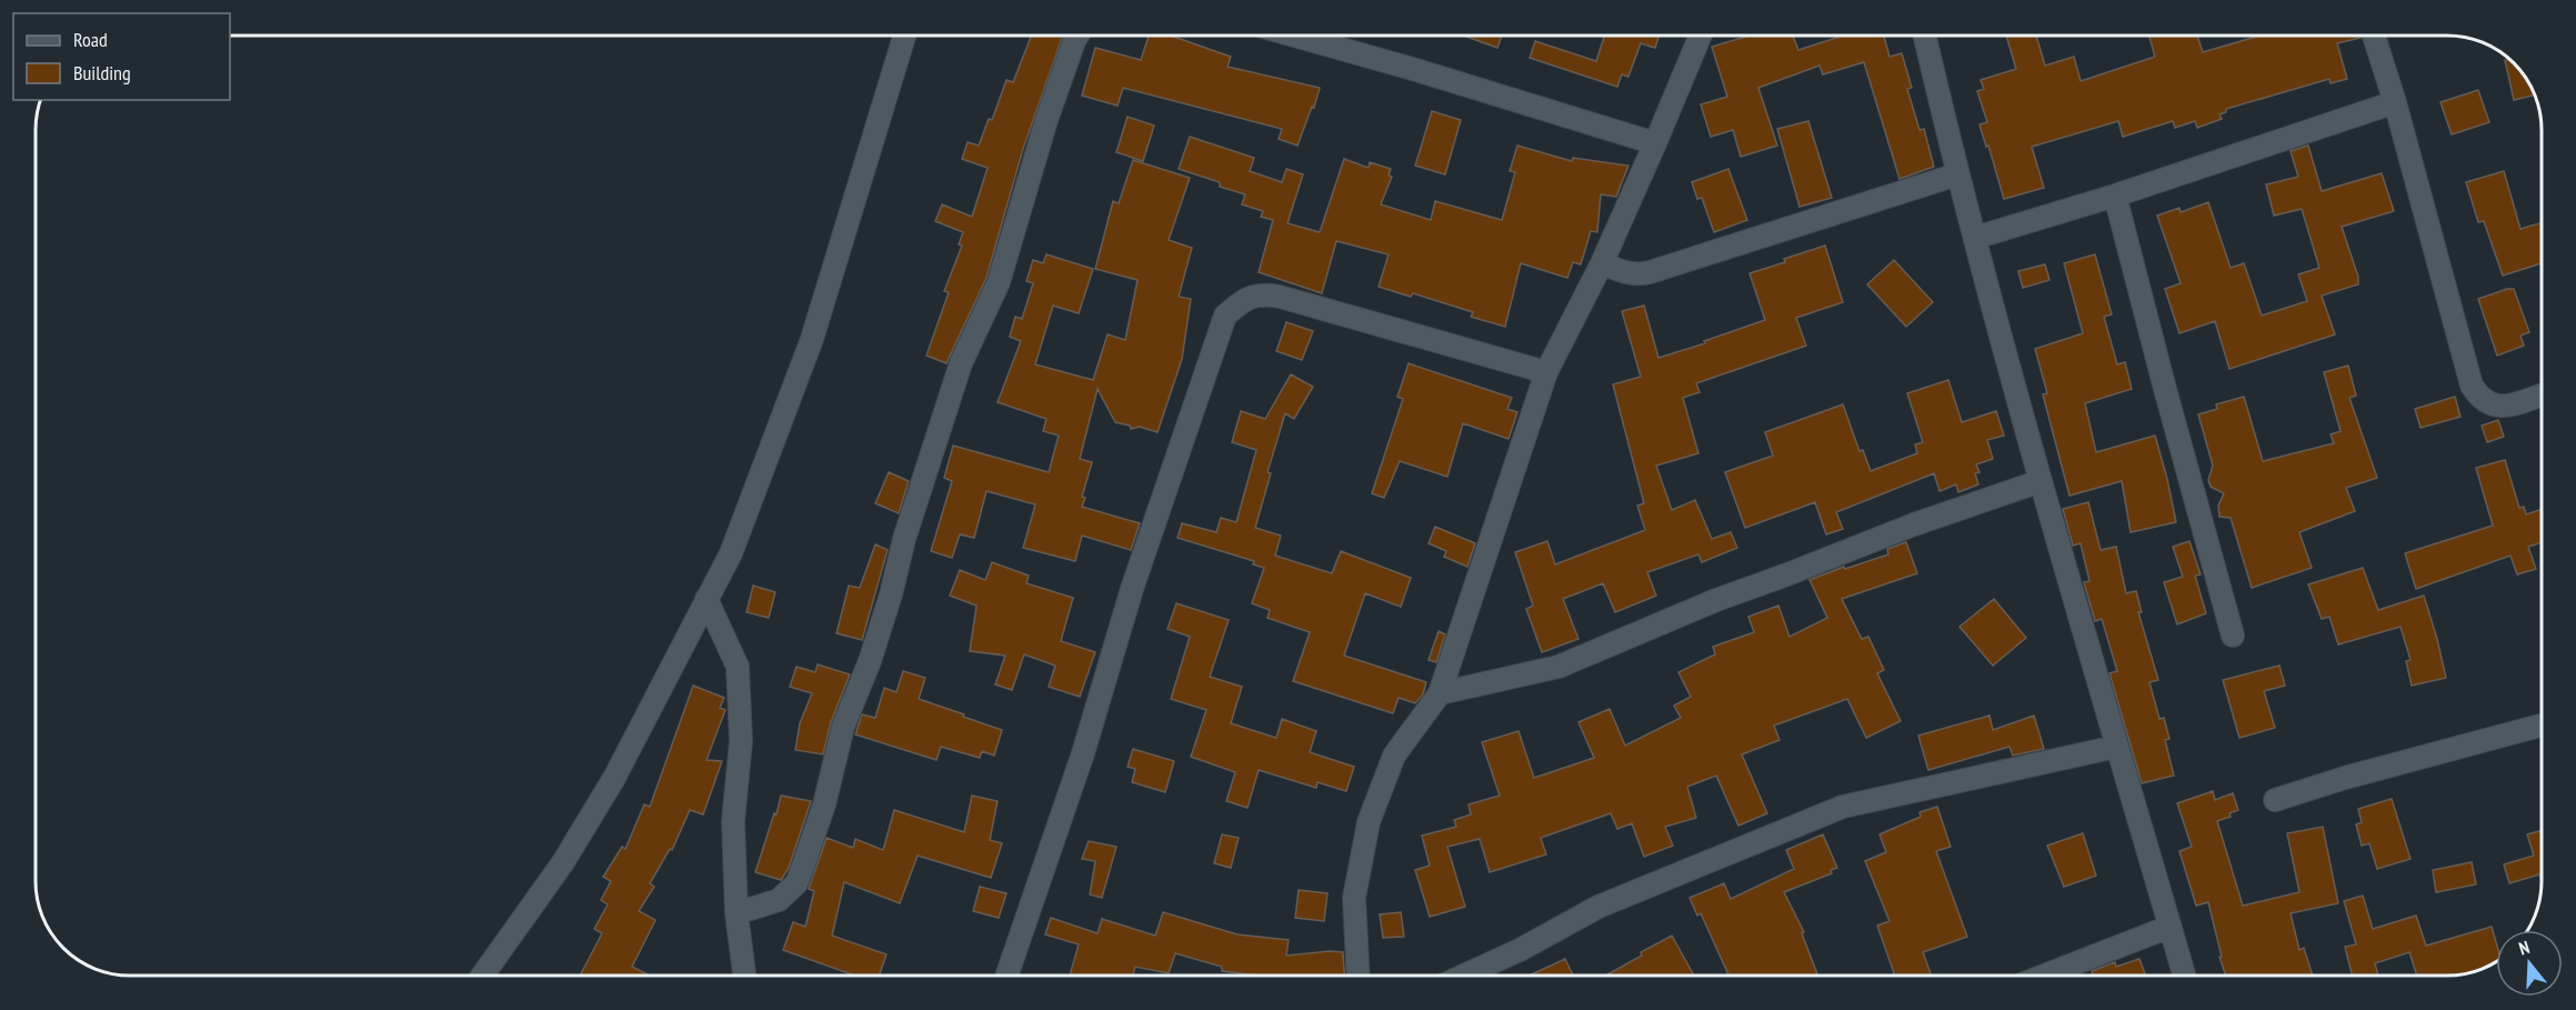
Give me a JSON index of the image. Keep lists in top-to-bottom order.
{
  "legend": ["Road", "Building"],
  "north": "top"
}
